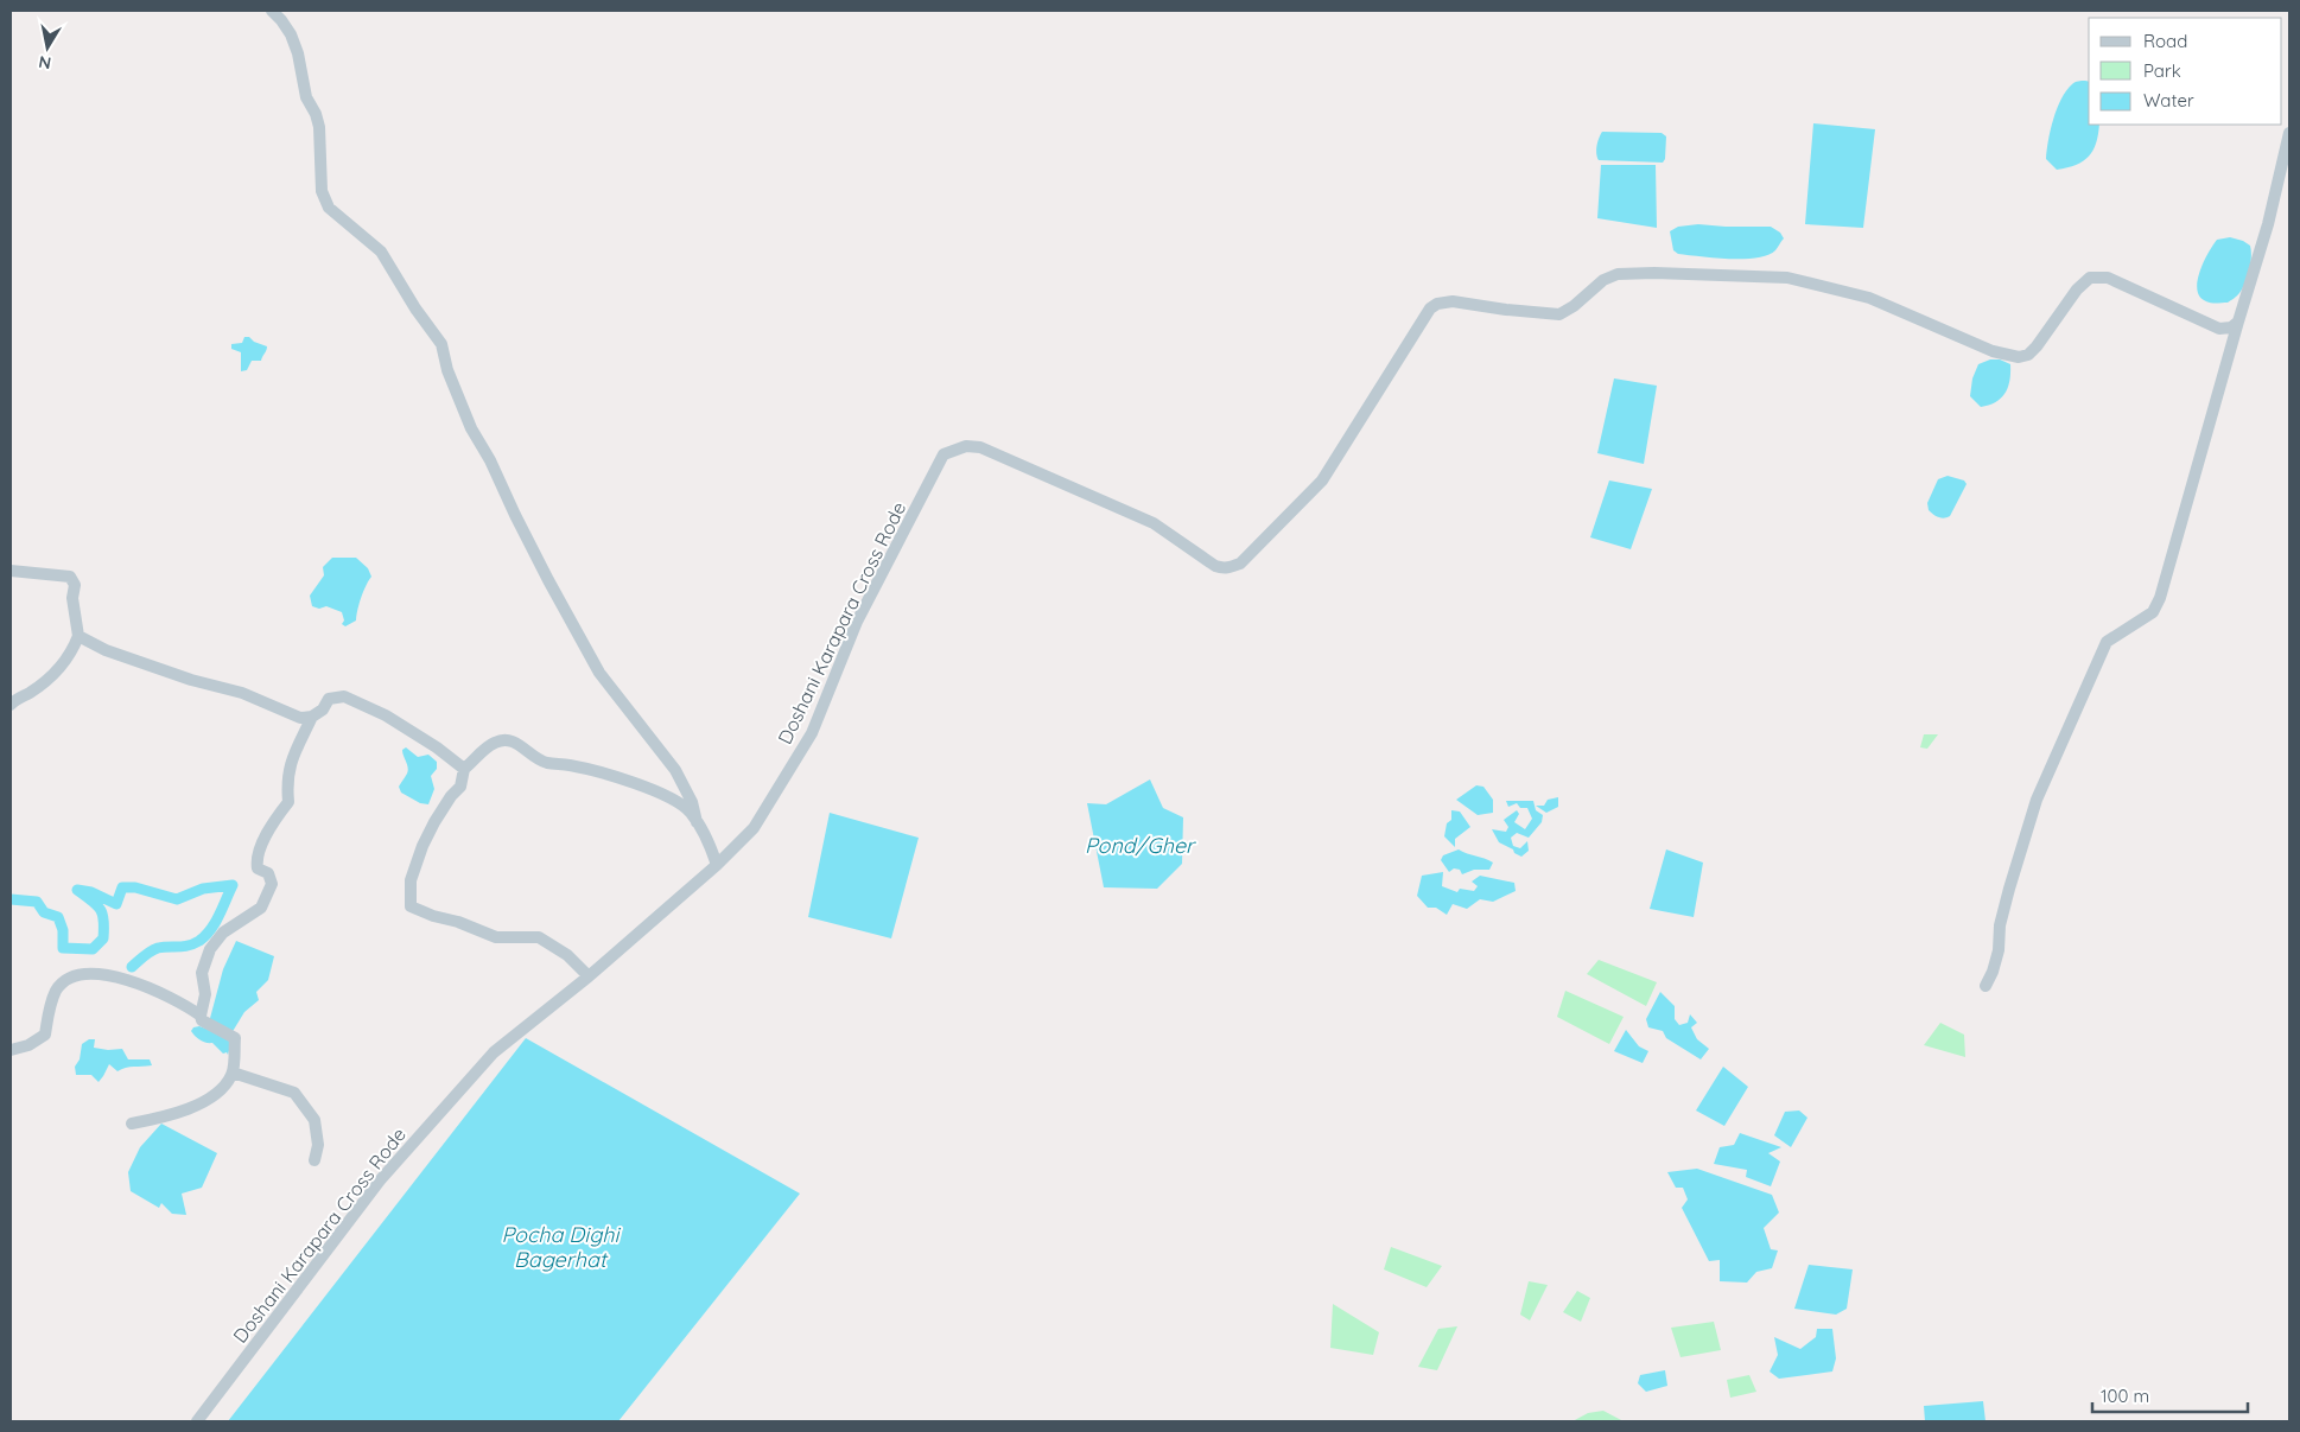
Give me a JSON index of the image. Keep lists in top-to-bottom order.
{
  "streets": {
    "street": ["Doshani Karapara Cross Rode"]
  },
  "water": ["Pond/Gher", "Pocha Dighi Bagerhat"],
  "legend": ["Road", "Park", "Water"],
  "scale_bar": "100 m",
  "north": "bottom"
}
